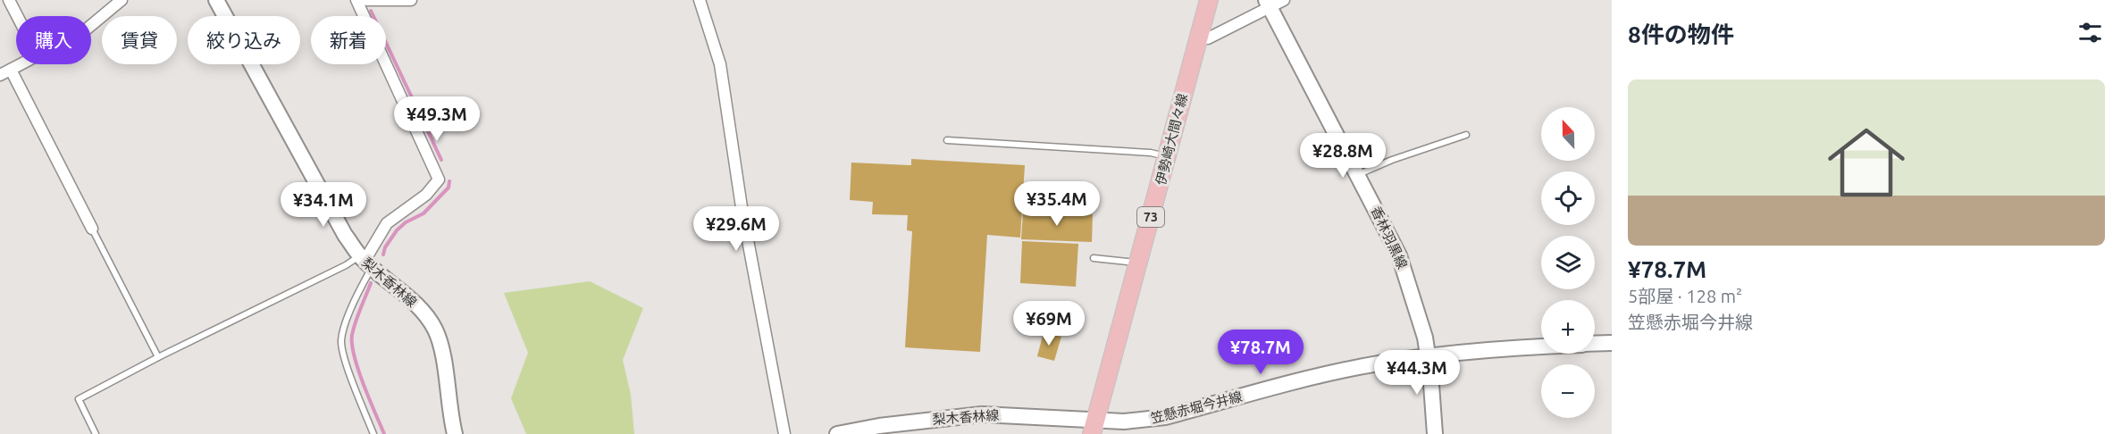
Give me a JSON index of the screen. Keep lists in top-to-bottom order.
{
  "streets": {
    "main road": [
      "伊勢崎大間々線",
      "73",
      "香林羽黒線",
      "梨木香林線",
      "笠懸赤堀今井線"
    ]
  },
  "crossings": [
    ["伊勢崎大間々線", "梨木香林線"],
    ["伊勢崎大間々線", "笠懸赤堀今井線"],
    ["香林羽黒線", "笠懸赤堀今井線"],
    ["梨木香林線", "笠懸赤堀今井線"]
  ],
  "north": "top",
  "page": {
    "heading": "8件の物件",
    "chip": [
      "購入",
      "賃貸",
      "絞り込み",
      "新着"
    ],
    "list": [
      {
        "name": "¥78.7M",
        "note": "5部屋 · 128 m² · 笠懸赤堀今井線"
      }
    ],
    "price": [
      "¥49.3M",
      "¥28.8M",
      "¥35.4M",
      "¥34.1M",
      "¥29.6M",
      "¥69M",
      "¥78.7M",
      "¥44.3M"
    ],
    "map_buttons": ["+", "−"]
  }
}
